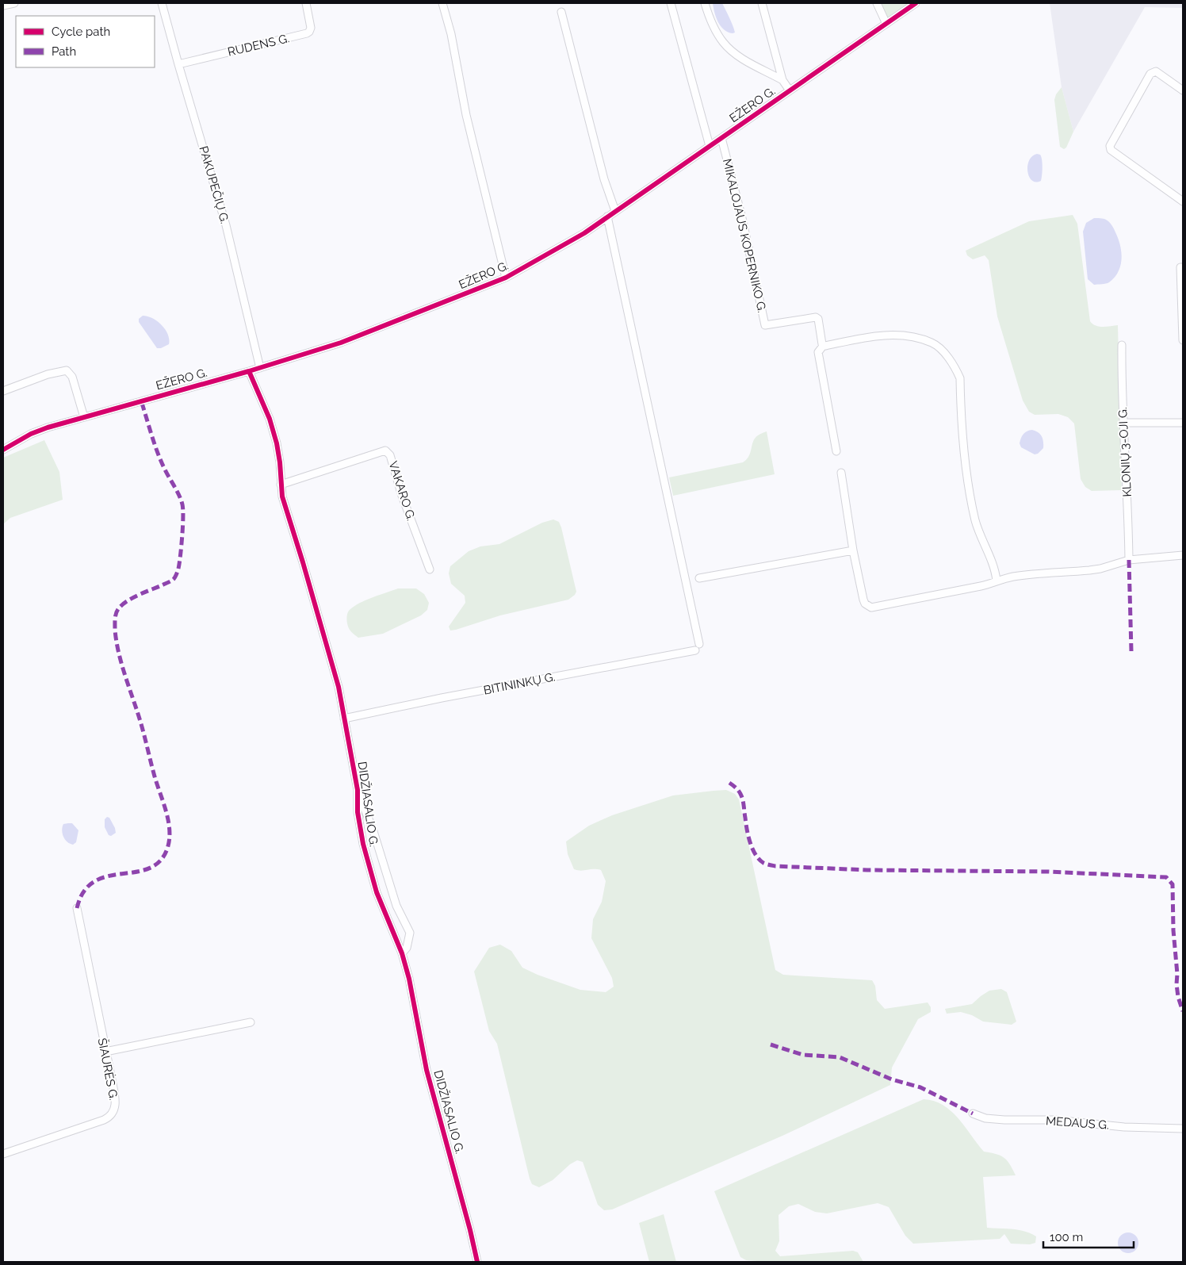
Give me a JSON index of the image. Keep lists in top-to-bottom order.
{
  "streets": {
    "street": [
      "RUDENS G.",
      "EŽERO G.",
      "PAKUPEČIŲ G.",
      "MIKALOJAUS KOPERNIKO G.",
      "KLONIŲ 3-OJI G.",
      "VAKARO G.",
      "BITININKŲ G.",
      "DIDŽIASALIO G.",
      "ŠIAURĖS G.",
      "MEDAUS G."
    ]
  },
  "crossings": [
    ["RUDENS G.", "PAKUPEČIŲ G."],
    ["EŽERO G.", "PAKUPEČIŲ G."],
    ["EŽERO G.", "MIKALOJAUS KOPERNIKO G."],
    ["EŽERO G.", "BITININKŲ G."],
    ["EŽERO G.", "DIDŽIASALIO G."],
    ["VAKARO G.", "DIDŽIASALIO G."],
    ["BITININKŲ G.", "DIDŽIASALIO G."]
  ],
  "legend": ["Cycle path", "Path"],
  "scale_bar": "100 m"
}
